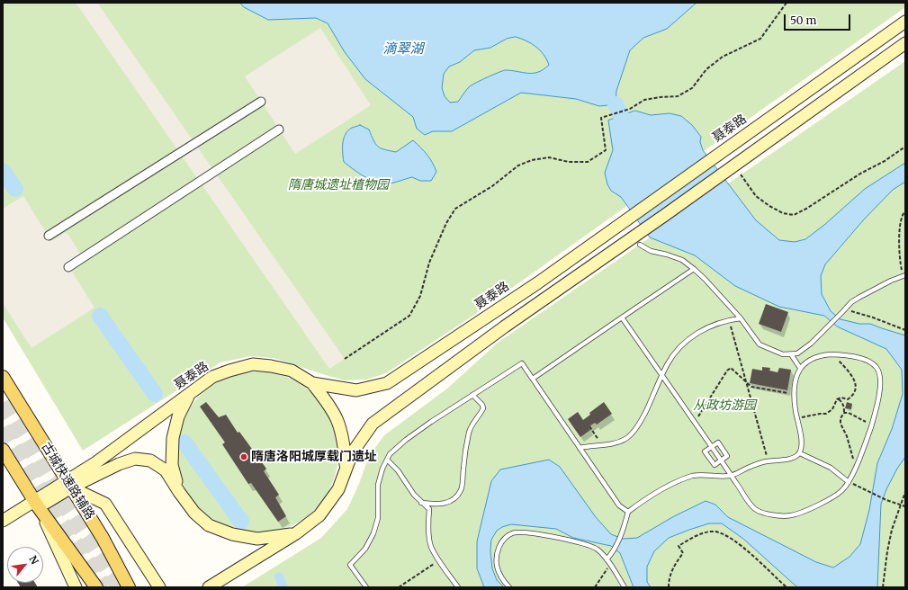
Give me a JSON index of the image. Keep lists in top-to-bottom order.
{
  "streets": {
    "main road": ["聂泰路", "古城快速路辅路"]
  },
  "crossings": [
    ["聂泰路", "古城快速路辅路"]
  ],
  "water": ["滴翠湖"],
  "parks": ["隋唐城遗址植物园", "从政坊游园"],
  "places": ["隋唐洛阳城厚载门遗址"],
  "scale_bar": "50 m",
  "north": "top right"
}
